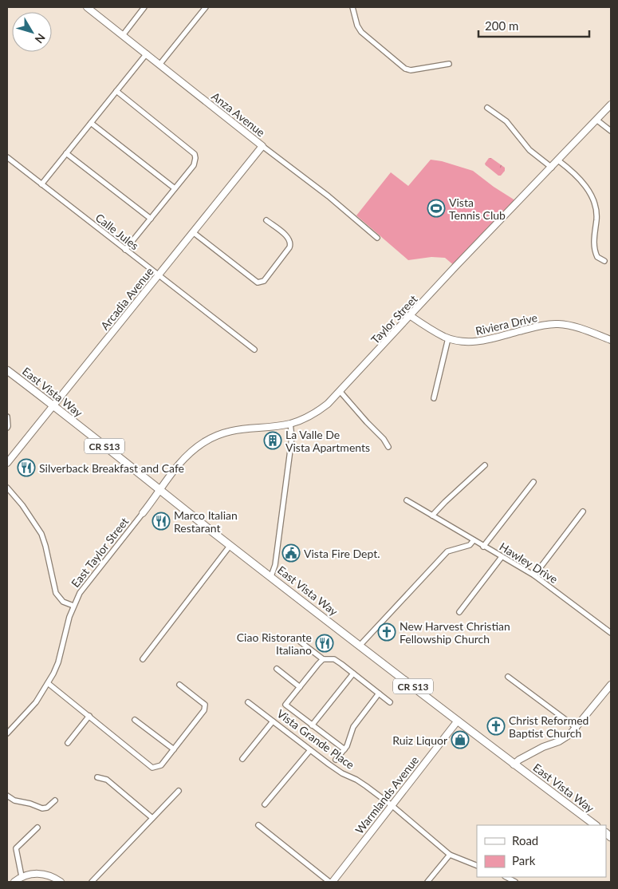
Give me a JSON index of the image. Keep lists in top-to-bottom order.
{
  "streets": {
    "main road": ["East Vista Way", "CR S13"],
    "street": [
      "Anza Avenue",
      "Calle Jules",
      "Arcadia Avenue",
      "Taylor Street",
      "Riviera Drive",
      "East Taylor Street",
      "Hawley Drive",
      "Vista Grande Place",
      "Warmlands Avenue"
    ]
  },
  "crossings": [
    ["Anza Avenue", "Arcadia Avenue"],
    ["Calle Jules", "Arcadia Avenue"],
    ["Arcadia Avenue", "East Vista Way"],
    ["Taylor Street", "Riviera Drive"],
    ["Taylor Street", "East Vista Way"],
    ["Taylor Street", "East Taylor Street"],
    ["East Vista Way", "East Taylor Street"],
    ["East Vista Way", "Warmlands Avenue"],
    ["Vista Grande Place", "Warmlands Avenue"]
  ],
  "places": {
    "sports": ["Vista Tennis Club"],
    "building": ["La Valle De Vista Apartments"],
    "restaurant": ["Silverback Breakfast and Cafe", "Marco Italian Restarant", "Ciao Ristorante Italiano"],
    "public building": ["Vista Fire Dept."],
    "church": ["New Harvest Christian Fellowship Church", "Christ Reformed Baptist Church"],
    "shop": ["Ruiz Liquor"]
  },
  "legend": ["Road", "Park"],
  "scale_bar": "200 m",
  "north": "bottom right"
}
